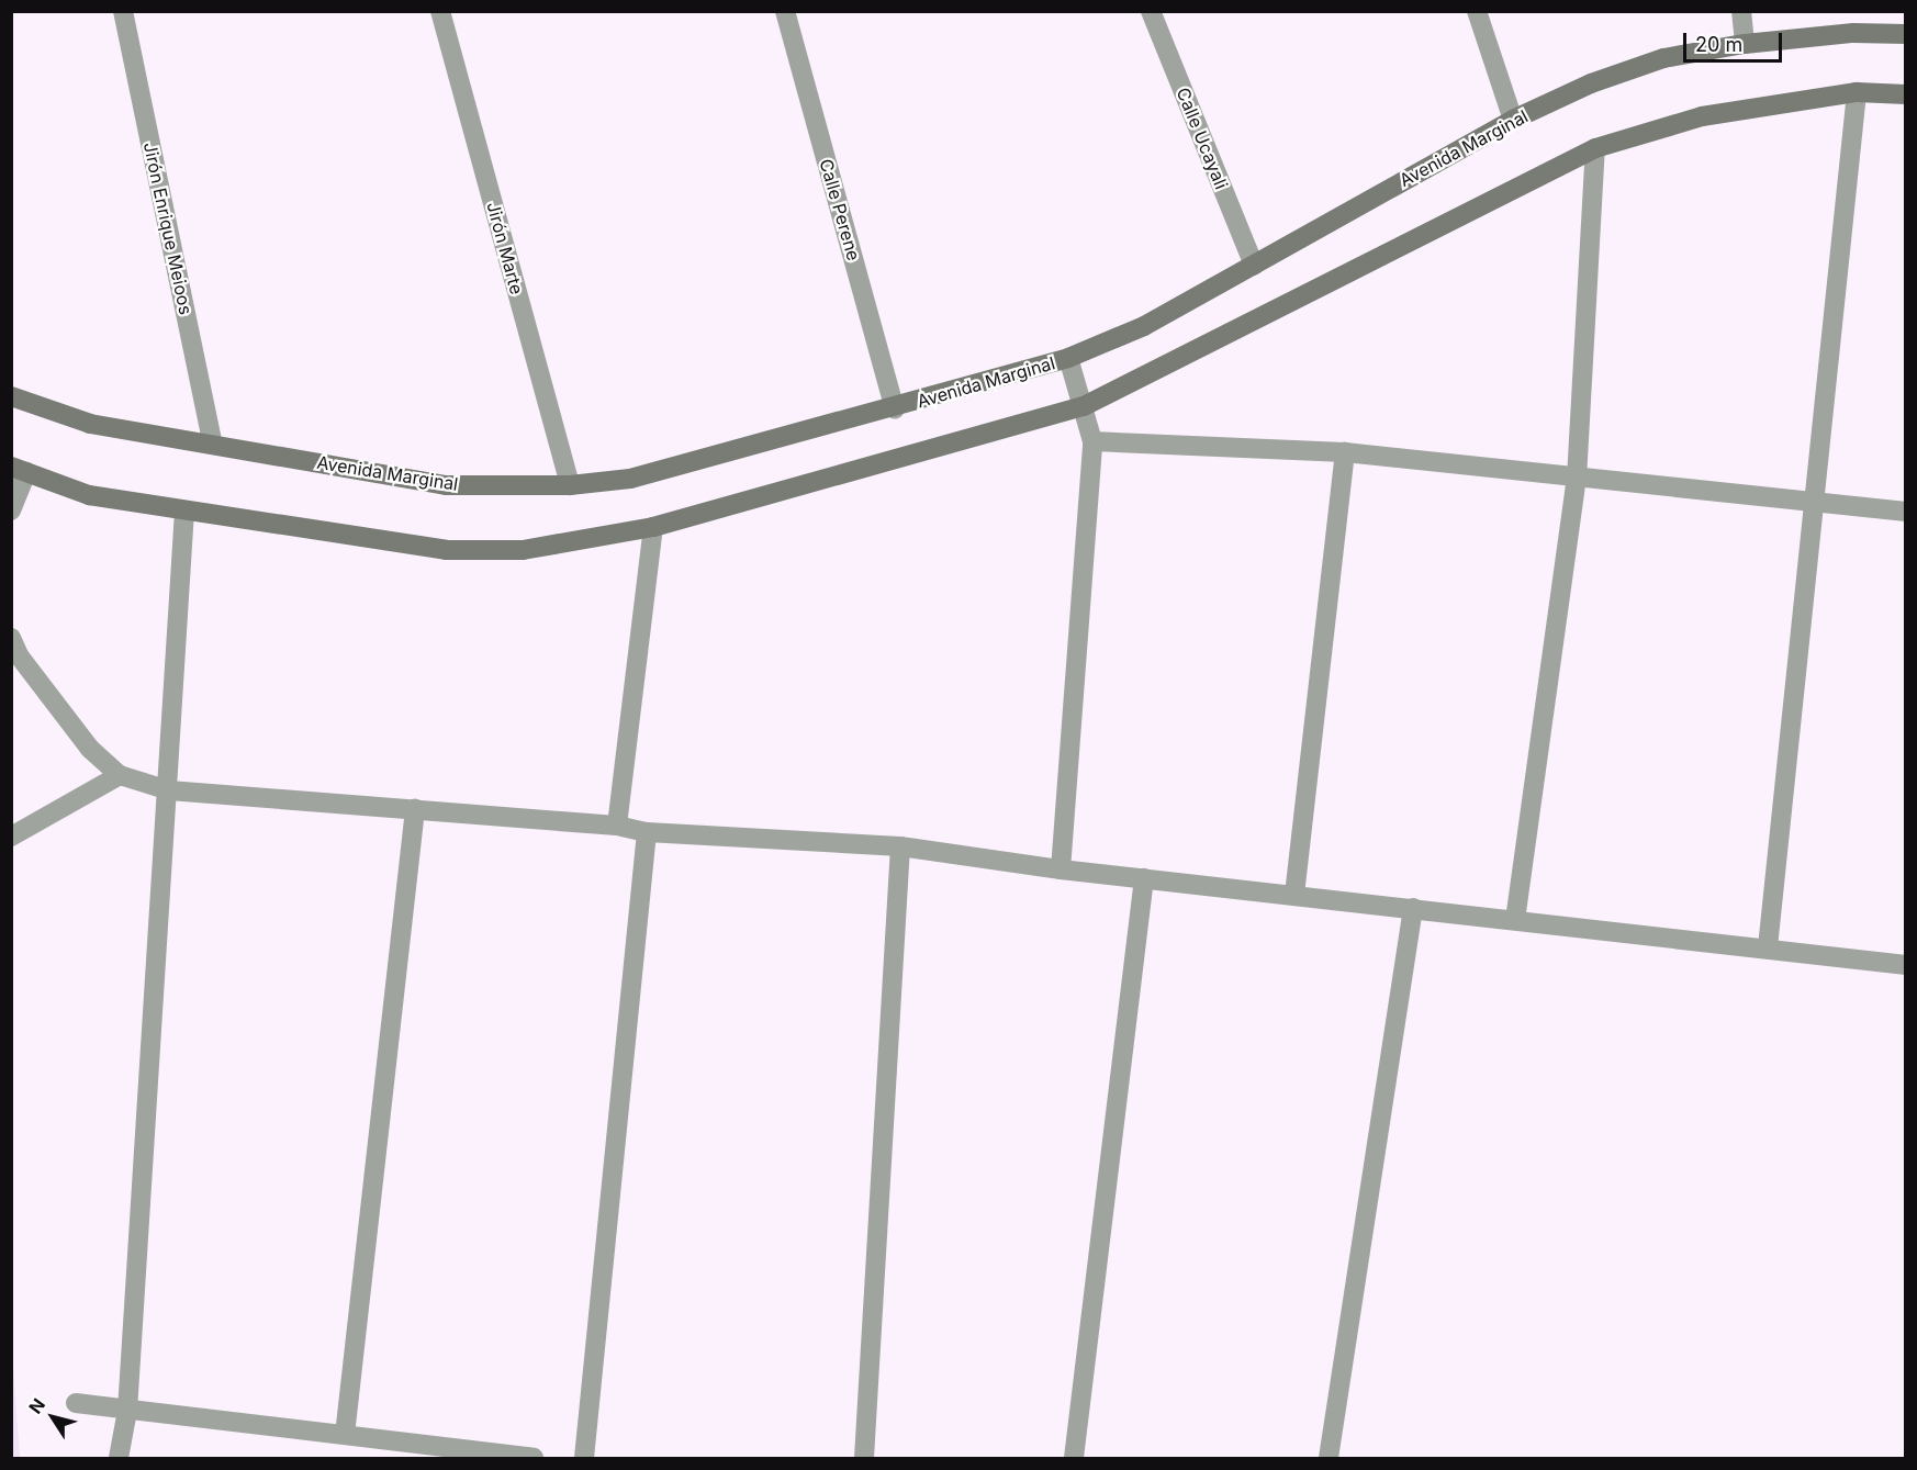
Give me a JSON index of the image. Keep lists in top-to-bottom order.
{
  "streets": {
    "main road": ["Avenida Marginal"],
    "street": [
      "Calle Ucayali",
      "Calle Perene",
      "Jirón Enrique Meioos",
      "Jirón Marte"
    ]
  },
  "crossings": [
    ["Calle Ucayali", "Avenida Marginal"],
    ["Avenida Marginal", "Calle Perene"],
    ["Avenida Marginal", "Jirón Enrique Meioos"],
    ["Avenida Marginal", "Jirón Marte"]
  ],
  "scale_bar": "20 m",
  "north": "top left"
}
